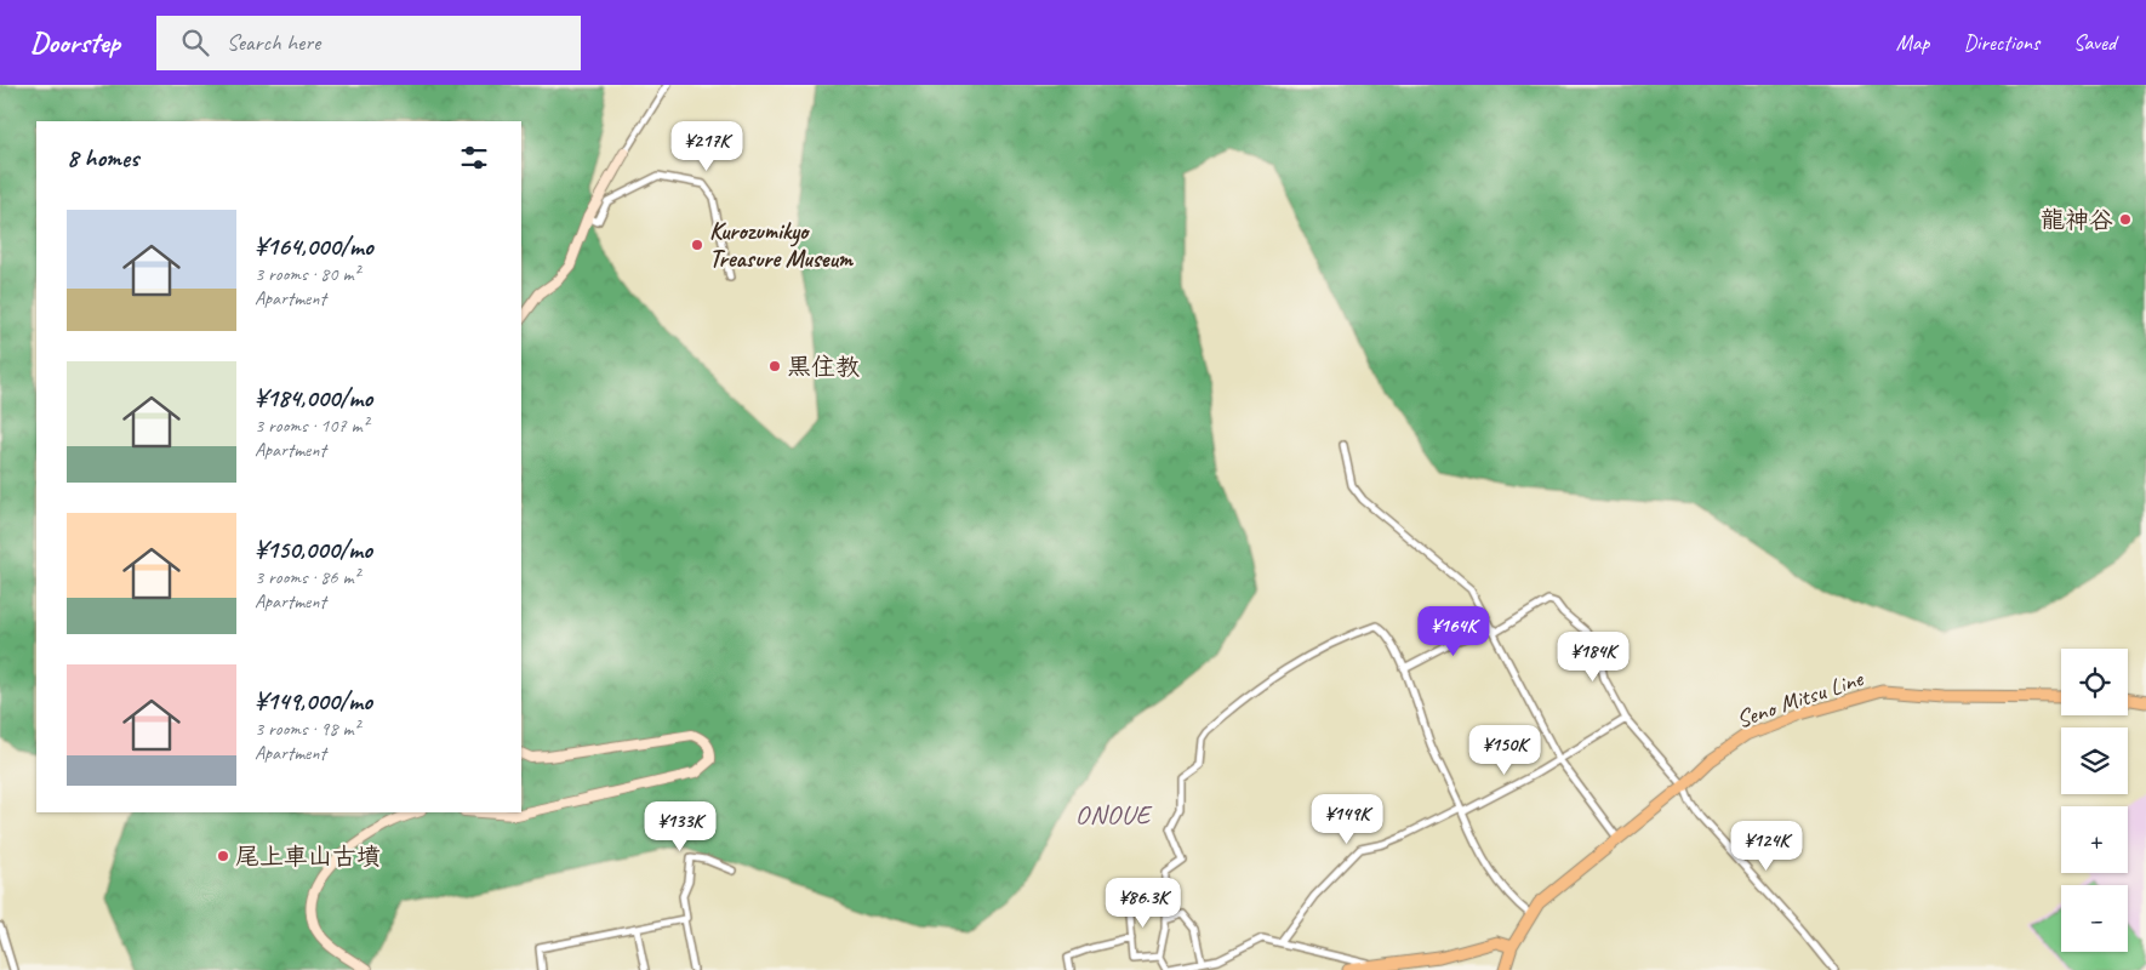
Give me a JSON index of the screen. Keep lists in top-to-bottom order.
{
  "streets": {
    "main road": ["Seno Mitsu Line"]
  },
  "districts": ["ONOUE"],
  "places": [
    "龍神谷",
    "Kurozumikyo Treasure Museum",
    "黒住教",
    "尾上車山古墳"
  ],
  "page": {
    "header": "Doorstep",
    "search": "Search here",
    "nav": ["Map", "Directions", "Saved"],
    "price": [
      "¥217K",
      "¥164K",
      "¥184K",
      "¥150K",
      "¥149K",
      "¥133K",
      "¥124K",
      "¥86.3K"
    ],
    "heading": "8 homes",
    "list": [
      {
        "name": "¥164,000/mo",
        "note": "3 rooms · 80 m² · Apartment"
      },
      {
        "name": "¥184,000/mo",
        "note": "3 rooms · 107 m² · Apartment"
      },
      {
        "name": "¥150,000/mo",
        "note": "3 rooms · 86 m² · Apartment"
      },
      {
        "name": "¥149,000/mo",
        "note": "3 rooms · 98 m² · Apartment"
      }
    ],
    "map_buttons": ["+", "−"]
  }
}
